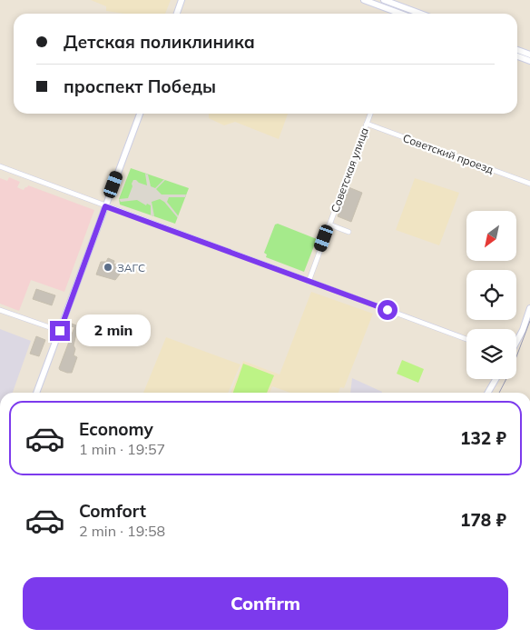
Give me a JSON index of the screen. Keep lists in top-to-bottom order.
{
  "streets": {
    "street": ["Советский проезд", "Советская улица"]
  },
  "crossings": [
    ["Советский проезд", "Советская улица"]
  ],
  "places": ["ЗАГС"],
  "north": "bottom left",
  "page": {
    "banner": ["Детская поликлиника", "проспект Победы"],
    "bubble": "2 min",
    "list": [
      {
        "name": "Economy",
        "note": "1 min · 19:57",
        "value": "132 ₽"
      },
      {
        "name": "Comfort",
        "note": "2 min · 19:58",
        "value": "178 ₽"
      }
    ],
    "buttons": "Confirm"
  }
}
